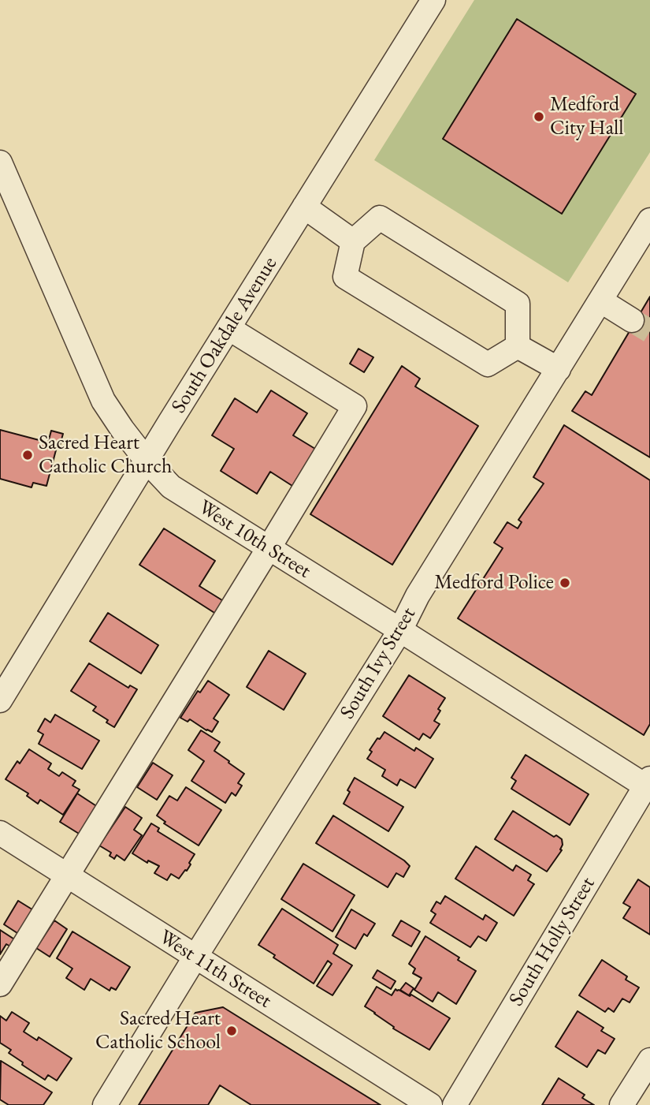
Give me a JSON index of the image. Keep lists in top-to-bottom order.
{
  "streets": {
    "street": [
      "South Oakdale Avenue",
      "West 10th Street",
      "South Ivy Street",
      "South Holly Street",
      "West 11th Street"
    ]
  },
  "crossings": [
    ["South Oakdale Avenue", "West 10th Street"],
    ["West 10th Street", "South Ivy Street"],
    ["West 10th Street", "South Holly Street"],
    ["South Ivy Street", "West 11th Street"]
  ],
  "places": [
    "Medford City Hall",
    "Sacred Heart Catholic Church",
    "Medford Police",
    "Sacred Heart Catholic School"
  ]
}
